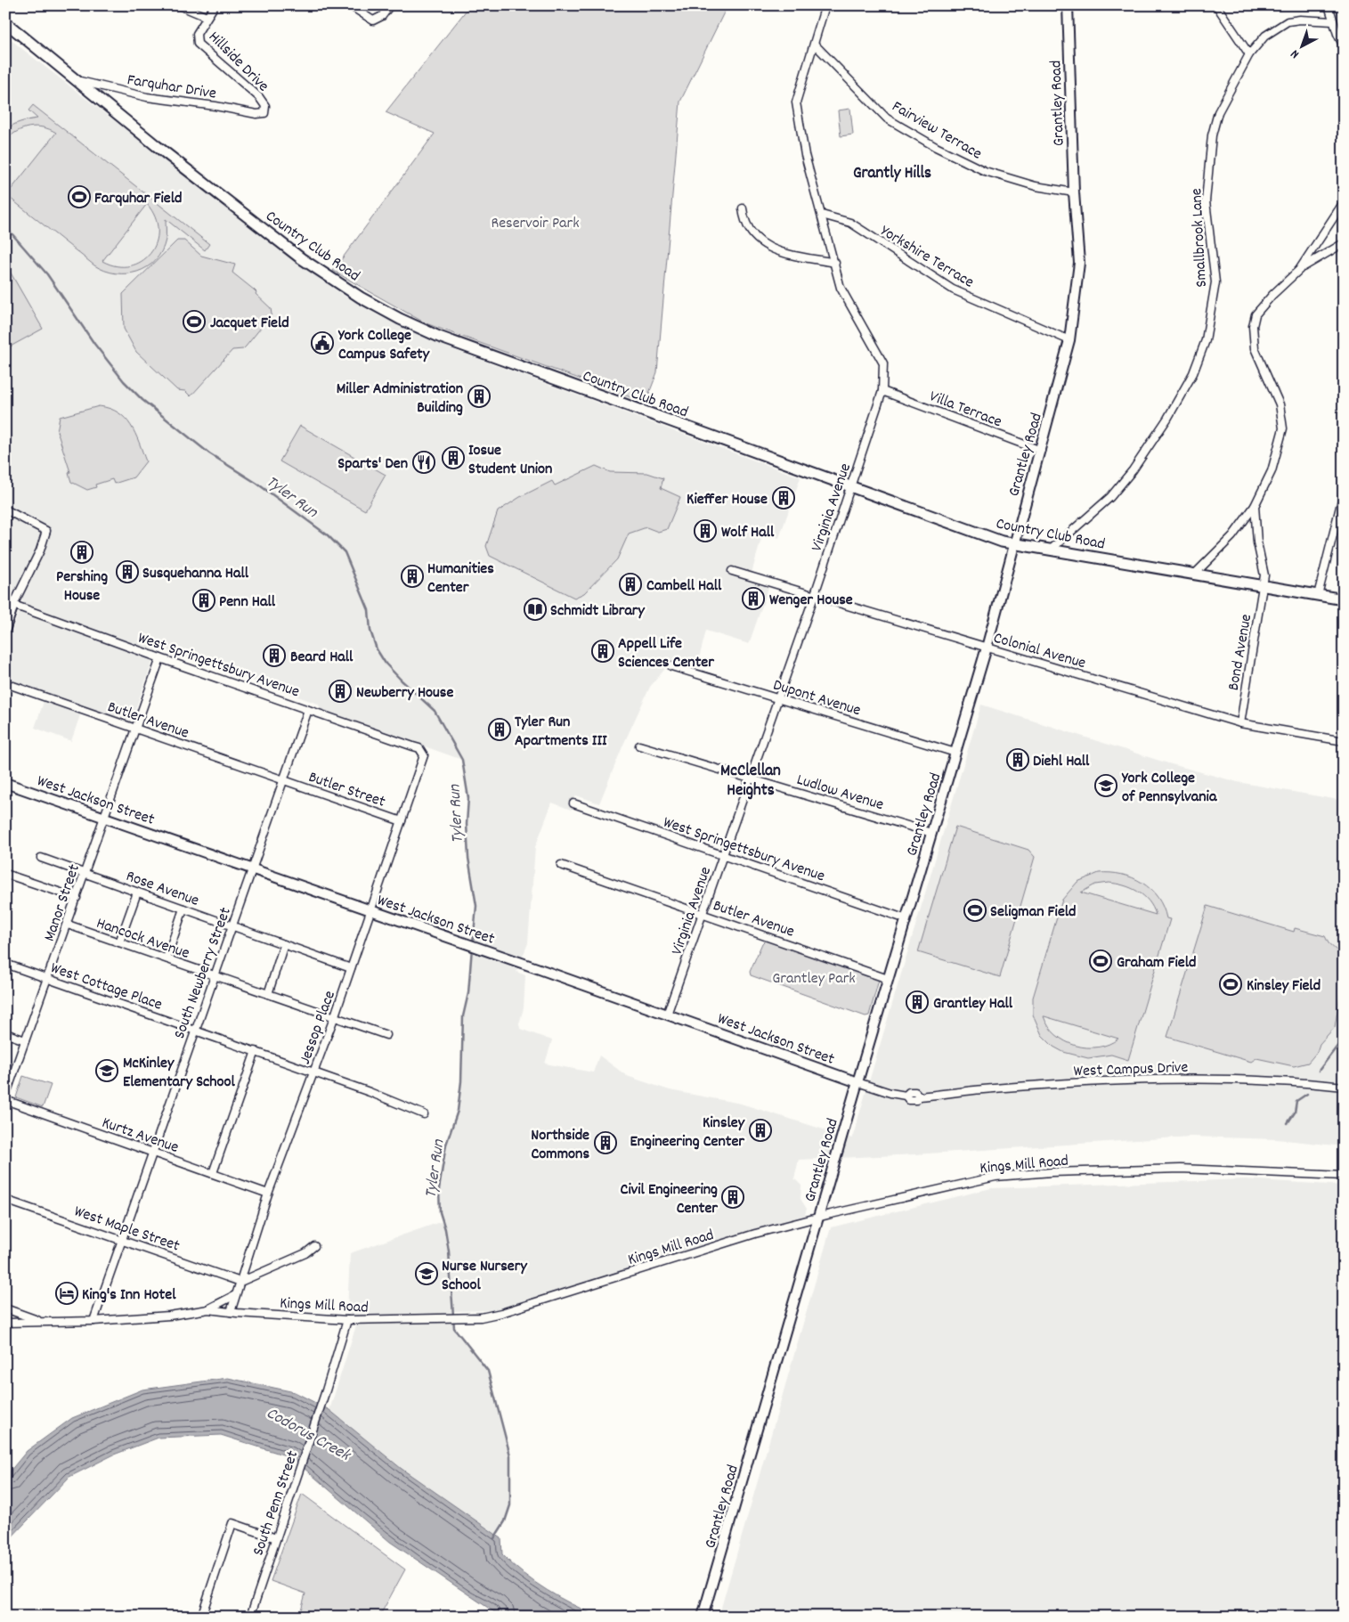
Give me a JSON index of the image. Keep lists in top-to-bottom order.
{
  "streets": {
    "main road": ["Country Club Road"],
    "street": [
      "Hillside Drive",
      "Farquhar Drive",
      "Grantley Road",
      "Fairview Terrace",
      "Smallbrook Lane",
      "Yorkshire Terrace",
      "Villa Terrace",
      "Virginia Avenue",
      "Colonial Avenue",
      "Bond Avenue",
      "West Springettsbury Avenue",
      "Dupont Avenue",
      "Butler Avenue",
      "Butler Street",
      "Ludlow Avenue",
      "West Jackson Street",
      "Rose Avenue",
      "Manor Street",
      "Hancock Avenue",
      "South Newberry Street",
      "West Cottage Place",
      "Jessop Place",
      "West Campus Drive",
      "Kurtz Avenue",
      "Kings Mill Road",
      "West Maple Street",
      "South Penn Street"
    ]
  },
  "crossings": [
    ["Hillside Drive", "Farquhar Drive"],
    ["Farquhar Drive", "Country Club Road"],
    ["Grantley Road", "Fairview Terrace"],
    ["Grantley Road", "Country Club Road"],
    ["Grantley Road", "Yorkshire Terrace"],
    ["Grantley Road", "Villa Terrace"],
    ["Grantley Road", "Colonial Avenue"],
    ["Grantley Road", "West Springettsbury Avenue"],
    ["Grantley Road", "Dupont Avenue"],
    ["Grantley Road", "Butler Avenue"],
    ["Grantley Road", "Ludlow Avenue"],
    ["Grantley Road", "West Jackson Street"],
    ["Grantley Road", "West Campus Drive"],
    ["Grantley Road", "Kings Mill Road"],
    ["Fairview Terrace", "Virginia Avenue"],
    ["Smallbrook Lane", "Country Club Road"],
    ["Country Club Road", "Virginia Avenue"],
    ["Country Club Road", "Bond Avenue"],
    ["Yorkshire Terrace", "Virginia Avenue"],
    ["Villa Terrace", "Virginia Avenue"],
    ["Virginia Avenue", "Colonial Avenue"],
    ["Virginia Avenue", "West Springettsbury Avenue"],
    ["Virginia Avenue", "Dupont Avenue"],
    ["Virginia Avenue", "Butler Avenue"],
    ["Virginia Avenue", "Ludlow Avenue"],
    ["Virginia Avenue", "West Jackson Street"],
    ["Colonial Avenue", "Bond Avenue"],
    ["West Springettsbury Avenue", "Manor Street"],
    ["West Springettsbury Avenue", "South Newberry Street"],
    ["West Springettsbury Avenue", "Jessop Place"],
    ["Butler Avenue", "Butler Street"],
    ["Butler Avenue", "Manor Street"],
    ["Butler Avenue", "South Newberry Street"],
    ["Butler Street", "South Newberry Street"],
    ["Butler Street", "Jessop Place"],
    ["West Jackson Street", "Manor Street"],
    ["West Jackson Street", "South Newberry Street"],
    ["West Jackson Street", "Jessop Place"],
    ["West Jackson Street", "West Campus Drive"],
    ["Rose Avenue", "Manor Street"],
    ["Rose Avenue", "South Newberry Street"],
    ["Rose Avenue", "Jessop Place"],
    ["Manor Street", "Hancock Avenue"],
    ["Manor Street", "West Cottage Place"],
    ["Hancock Avenue", "South Newberry Street"],
    ["Hancock Avenue", "Jessop Place"],
    ["South Newberry Street", "West Cottage Place"],
    ["South Newberry Street", "Kurtz Avenue"],
    ["South Newberry Street", "Kings Mill Road"],
    ["South Newberry Street", "West Maple Street"],
    ["West Cottage Place", "Jessop Place"],
    ["Jessop Place", "Kurtz Avenue"],
    ["Jessop Place", "Kings Mill Road"],
    ["Jessop Place", "West Maple Street"],
    ["Kings Mill Road", "South Penn Street"]
  ],
  "districts": ["Grantly Hills", "McClellan Heights"],
  "water": ["Tyler Run", "Codorus Creek"],
  "parks": ["Reservoir Park", "Grantley Park"],
  "places": {
    "sports": [
      "Farquhar Field",
      "Jacquet Field",
      "Seligman Field",
      "Graham Field",
      "Kinsley Field"
    ],
    "public building": ["York College Campus Safety"],
    "building": [
      "Miller Administration Building",
      "Iosue Student Union",
      "Kieffer House",
      "Wolf Hall",
      "Pershing House",
      "Susquehanna Hall",
      "Humanities Center",
      "Cambell Hall",
      "Wenger House",
      "Penn Hall",
      "Appell Life Sciences Center",
      "Beard Hall",
      "Newberry House",
      "Tyler Run Apartments III",
      "Diehl Hall",
      "Grantley Hall",
      "Kinsley Engineering Center",
      "Northside Commons",
      "Civil Engineering Center"
    ],
    "restaurant": ["Sparts' Den"],
    "library": ["Schmidt Library"],
    "school or university": ["York College of Pennsylvania", "McKinley Elementary School", "Nurse Nursery School"],
    "hotel": ["King's Inn Hotel"]
  },
  "north": "bottom left"
}
